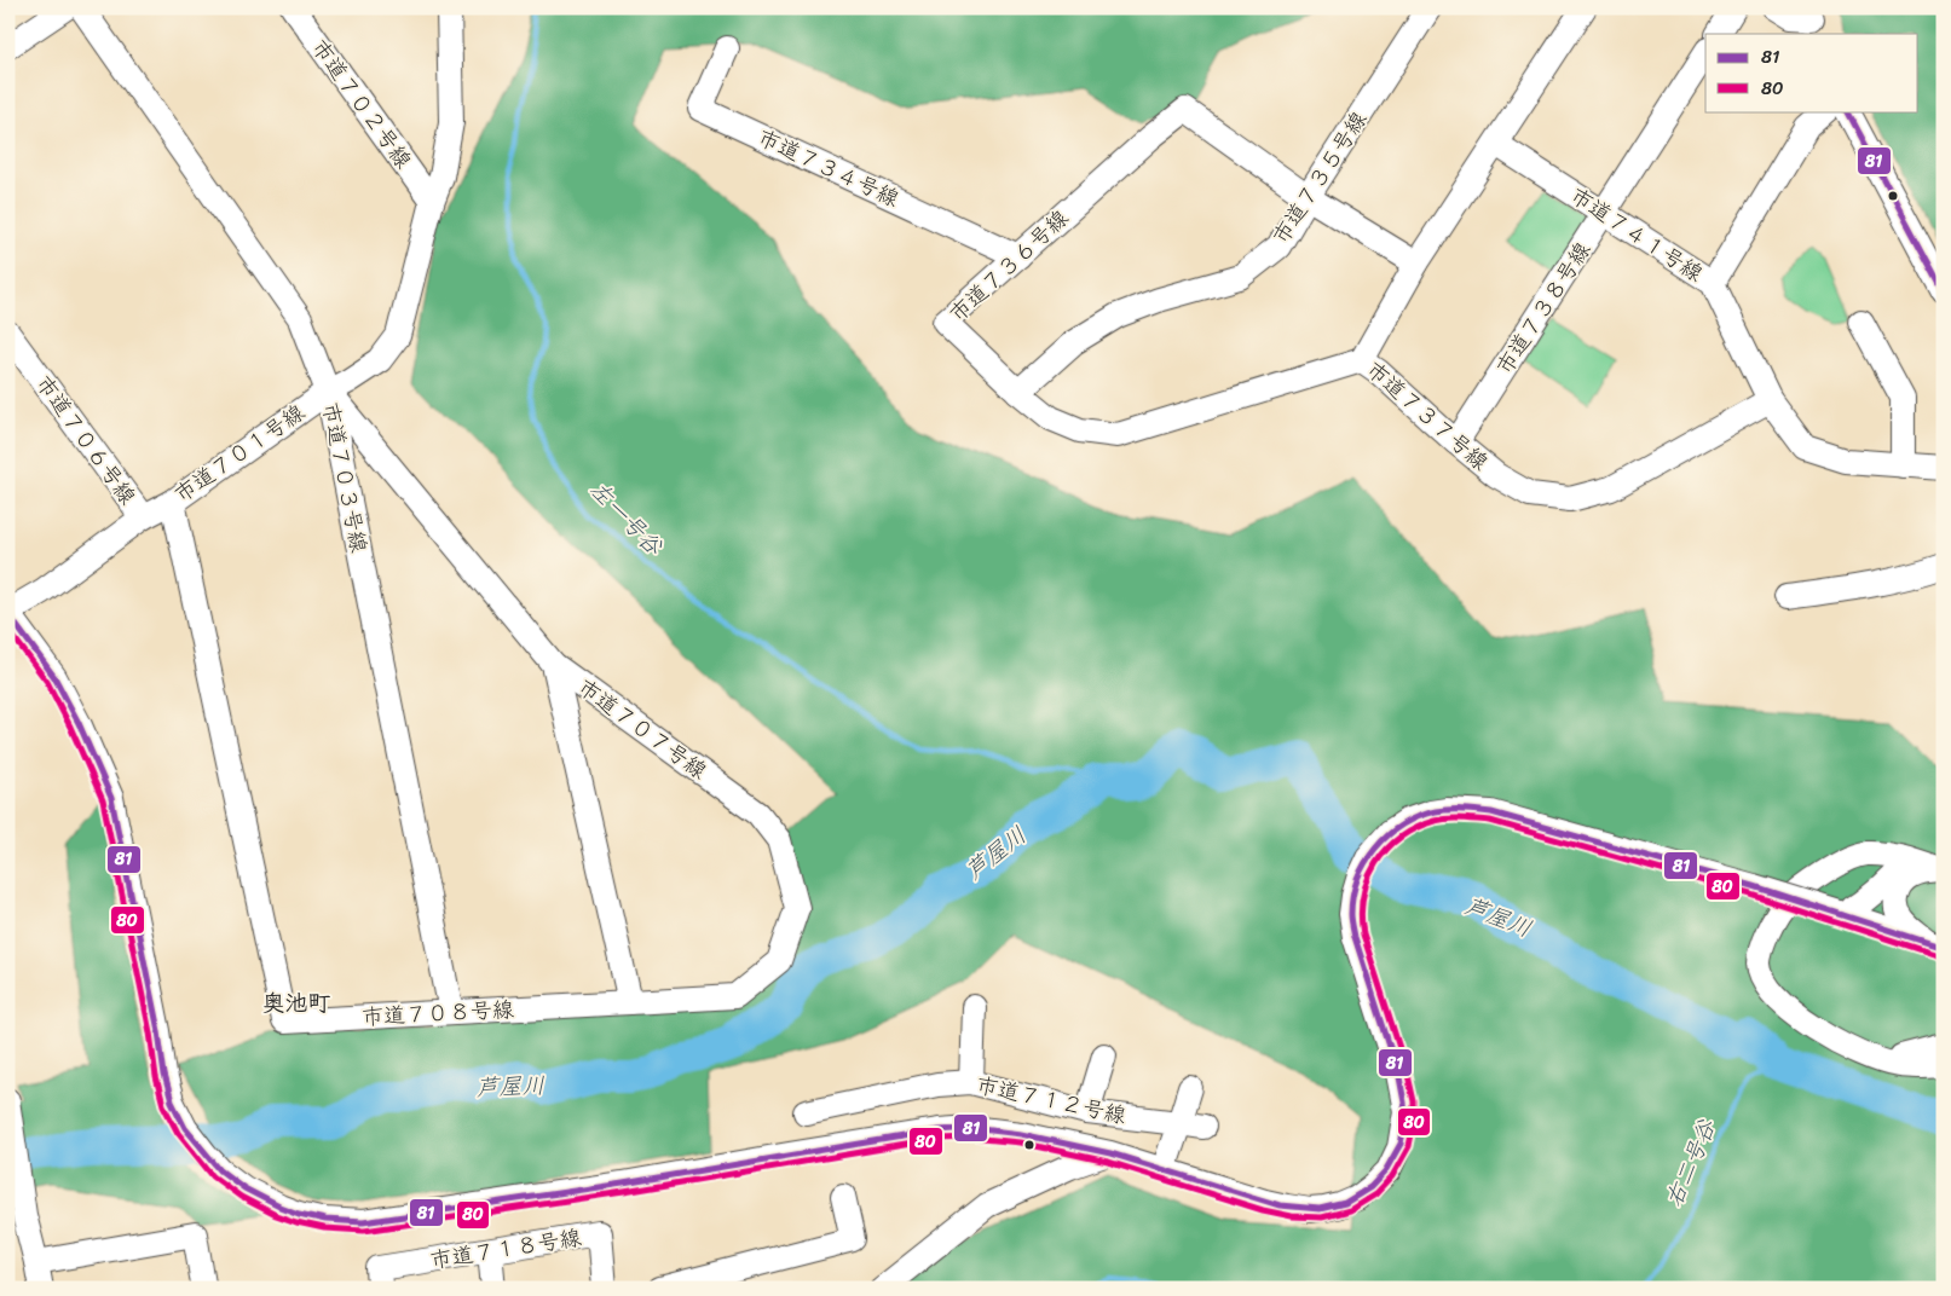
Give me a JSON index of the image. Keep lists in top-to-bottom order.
{
  "streets": {
    "street": [
      "市道７０２号線",
      "市道７３４号線",
      "市道７３５号線",
      "市道７４１号線",
      "市道７３６号線",
      "市道７３８号線",
      "市道７３７号線",
      "市道７０６号線",
      "市道７０１号線",
      "市道７０３号線",
      "市道７０７号線",
      "市道７０８号線",
      "市道７１２号線",
      "市道７１８号線"
    ]
  },
  "crossings": [
    ["市道７０２号線", "市道７０１号線"],
    ["市道７３４号線", "市道７３６号線"],
    ["市道７３５号線", "市道７３６号線"],
    ["市道７４１号線", "市道７３８号線"],
    ["市道７４１号線", "市道７３７号線"],
    ["市道７３６号線", "市道７３７号線"],
    ["市道７３８号線", "市道７３７号線"],
    ["市道７０６号線", "市道７０１号線"],
    ["市道７０１号線", "市道７０３号線"],
    ["市道７０１号線", "市道７０７号線"],
    ["市道７０１号線", "市道７０８号線"],
    ["市道７０３号線", "市道７０７号線"],
    ["市道７０３号線", "市道７０８号線"],
    ["市道７０７号線", "市道７０８号線"]
  ],
  "districts": ["奥池町"],
  "water": ["左一号谷", "芦屋川", "右二号谷"],
  "lines": ["transit line 81", "transit line 80"],
  "legend": ["81", "80"]
}
